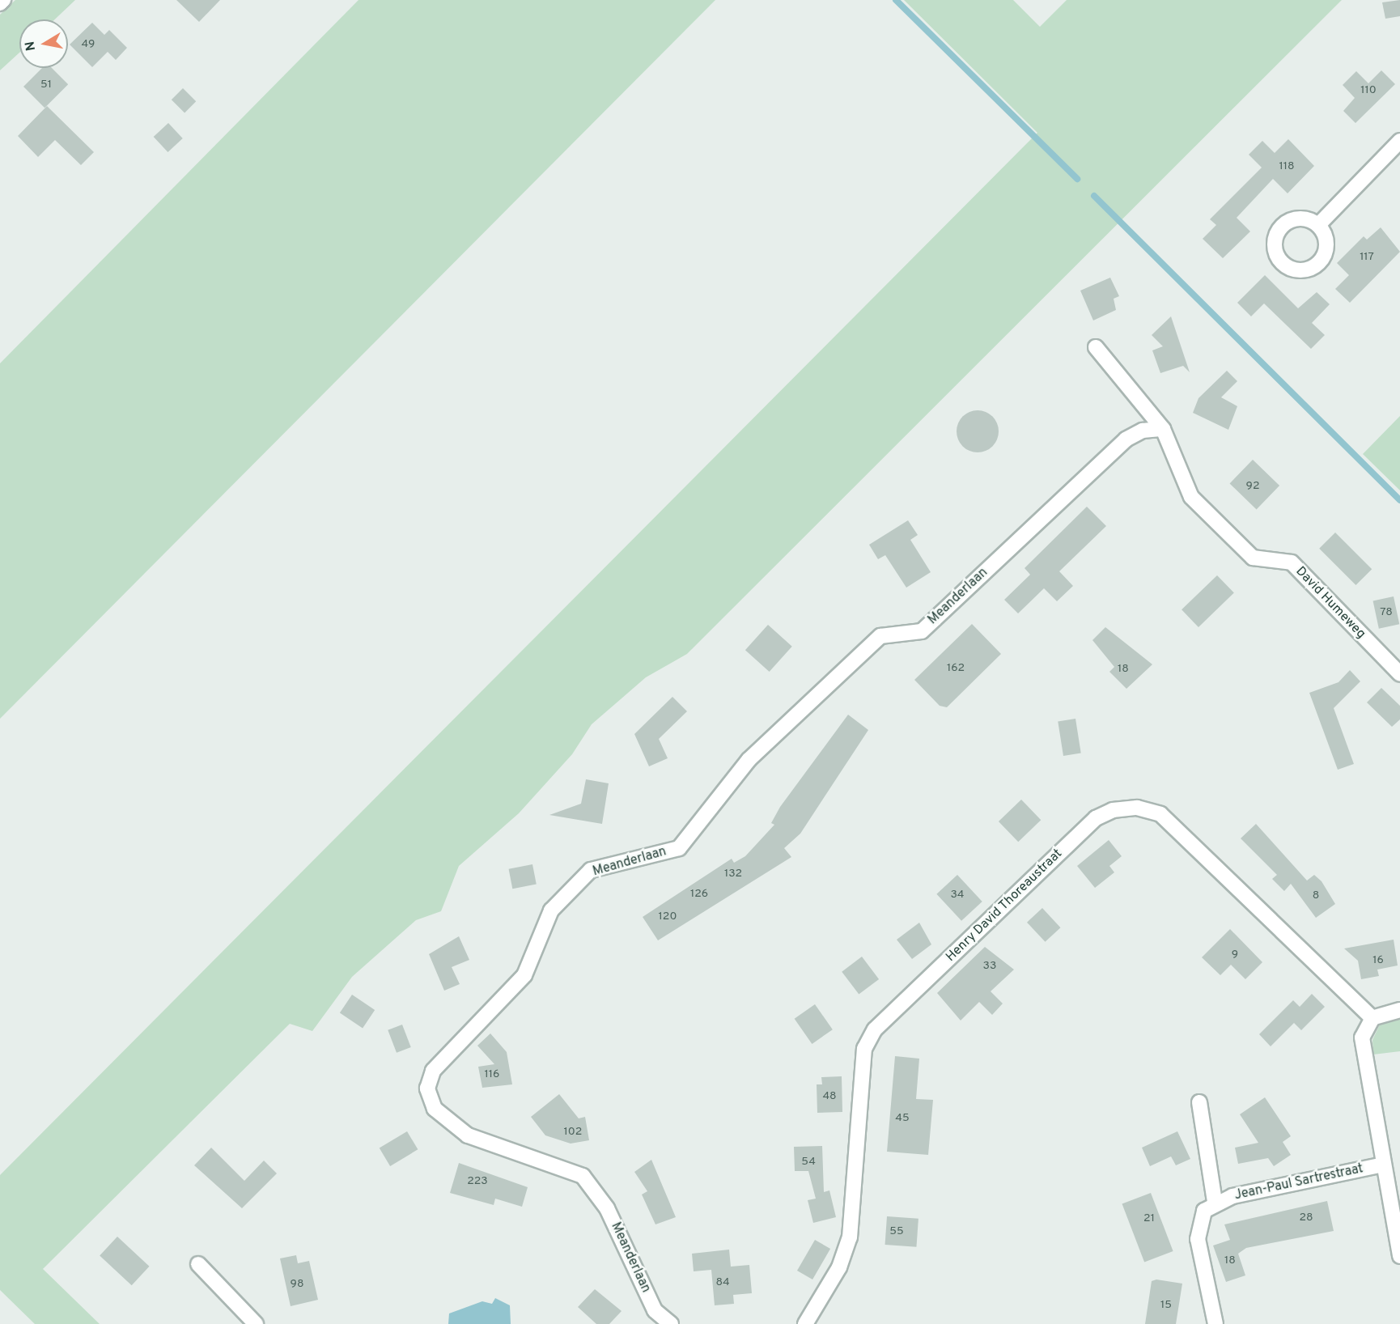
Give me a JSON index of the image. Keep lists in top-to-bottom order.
{
  "streets": {
    "street": [
      "Meanderlaan",
      "David Humeweg",
      "Henry David Thoreaustraat",
      "Jean-Paul Sartrestraat"
    ]
  },
  "crossings": [
    ["Meanderlaan", "David Humeweg"]
  ],
  "house_numbers": [
    "49",
    "51",
    "110",
    "118",
    "117",
    "92",
    "78",
    "162",
    "18",
    "132",
    "126",
    "34",
    "8",
    "120",
    "9",
    "16",
    "33",
    "116",
    "48",
    "45",
    "102",
    "54",
    "223",
    "28",
    "21",
    "55",
    "18",
    "84",
    "98",
    "15"
  ],
  "north": "left"
}
